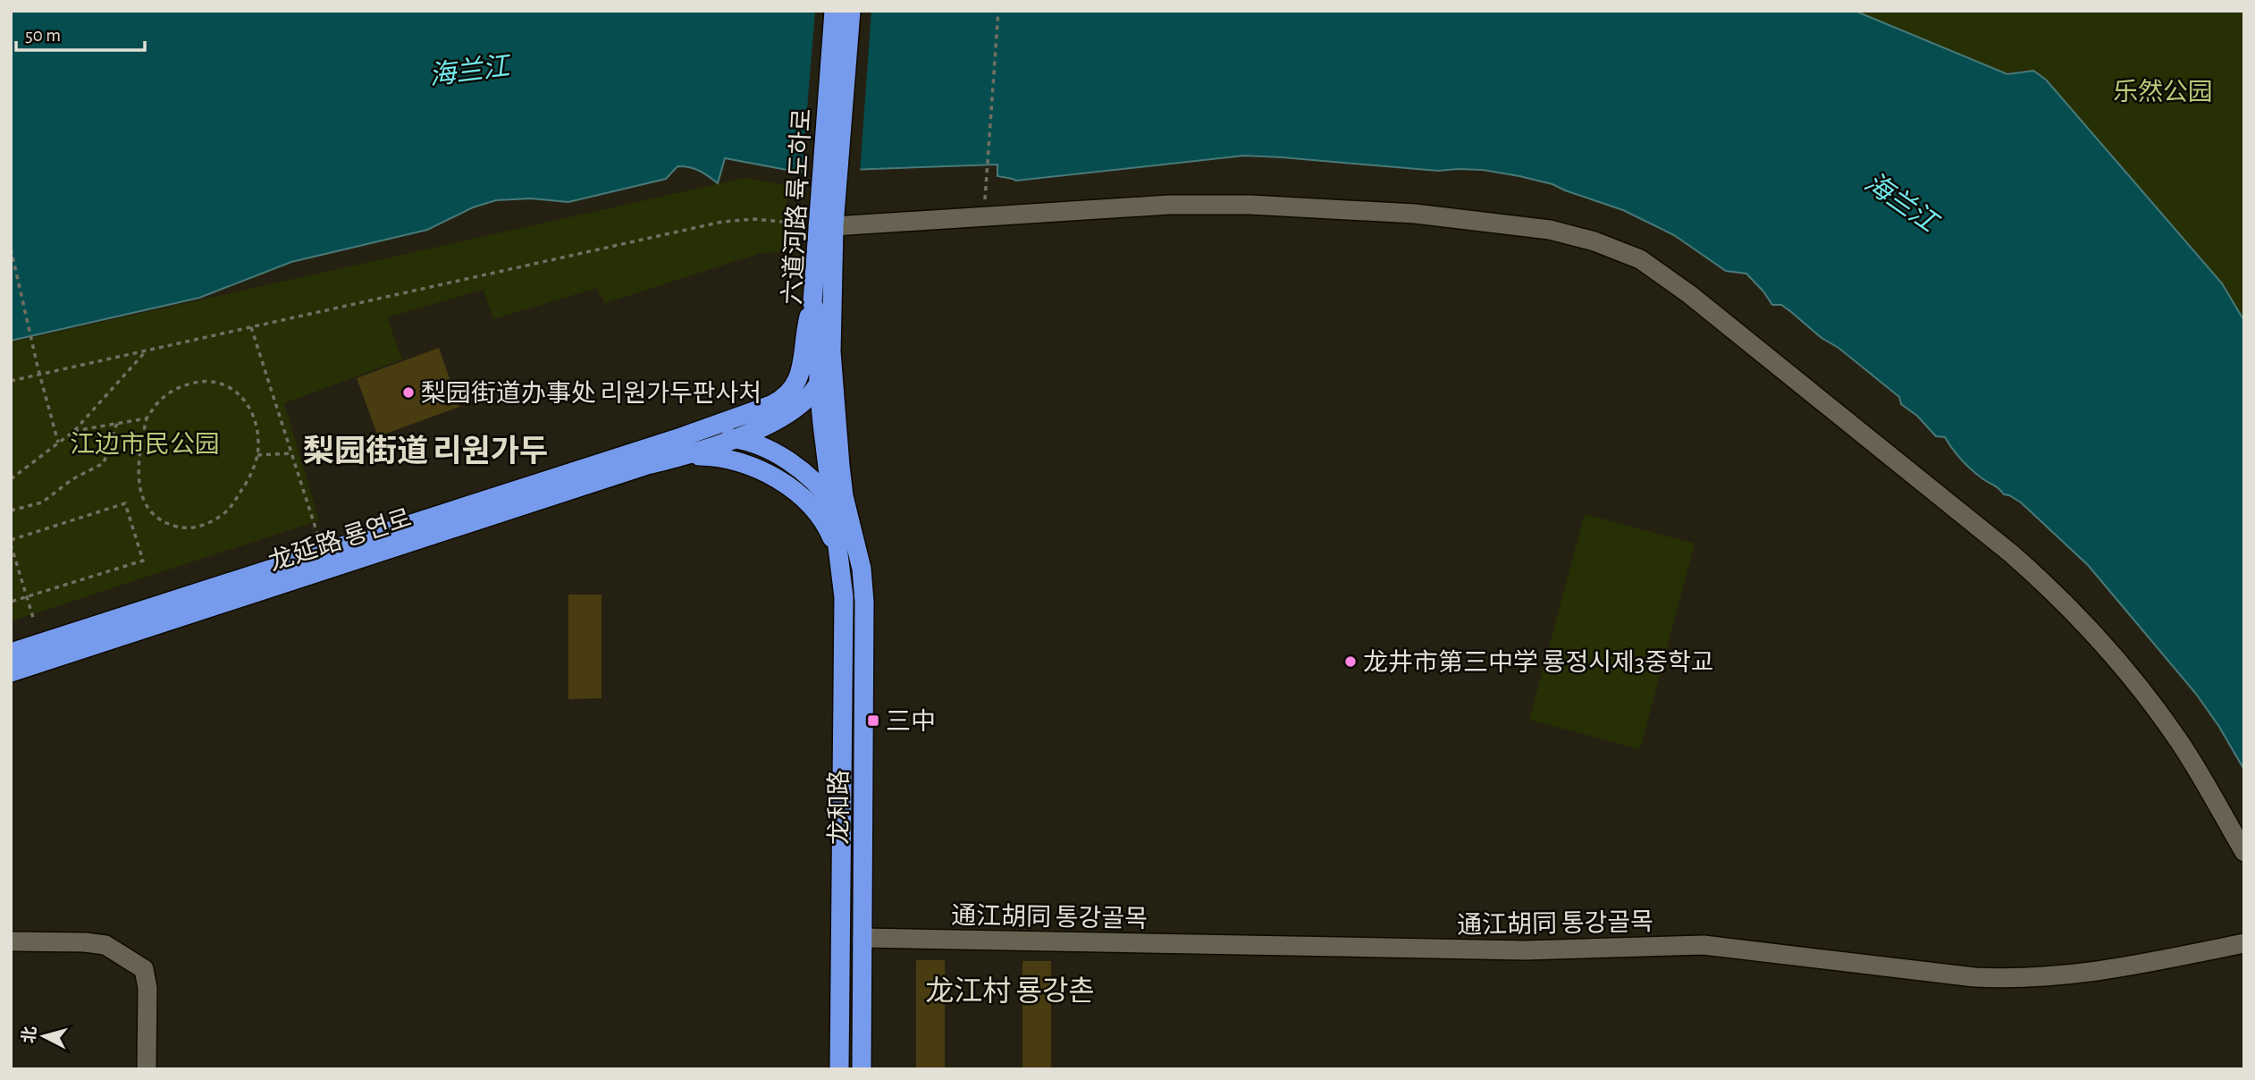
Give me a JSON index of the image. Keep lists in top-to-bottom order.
{
  "streets": {
    "highway": ["六道河路 륙도하로", "龙延路 룡연로", "龙和路"],
    "street": ["通江胡同 통강골목"]
  },
  "crossings": [
    ["六道河路 륙도하로", "龙延路 룡연로"],
    ["六道河路 륙도하로", "龙和路"],
    ["龙延路 룡연로", "龙和路"],
    ["龙和路", "通江胡同 통강골목"]
  ],
  "districts": ["梨园街道 리원가두", "龙江村 룡강촌"],
  "water": ["海兰江"],
  "parks": ["乐然公园", "江边市民公园"],
  "places": {
    "other": ["梨园街道办事处 리원가두판사처", "龙井市第三中学 룡정시제3중학교"],
    "transit": ["三中"]
  },
  "scale_bar": "50 m",
  "north": "left"
}
